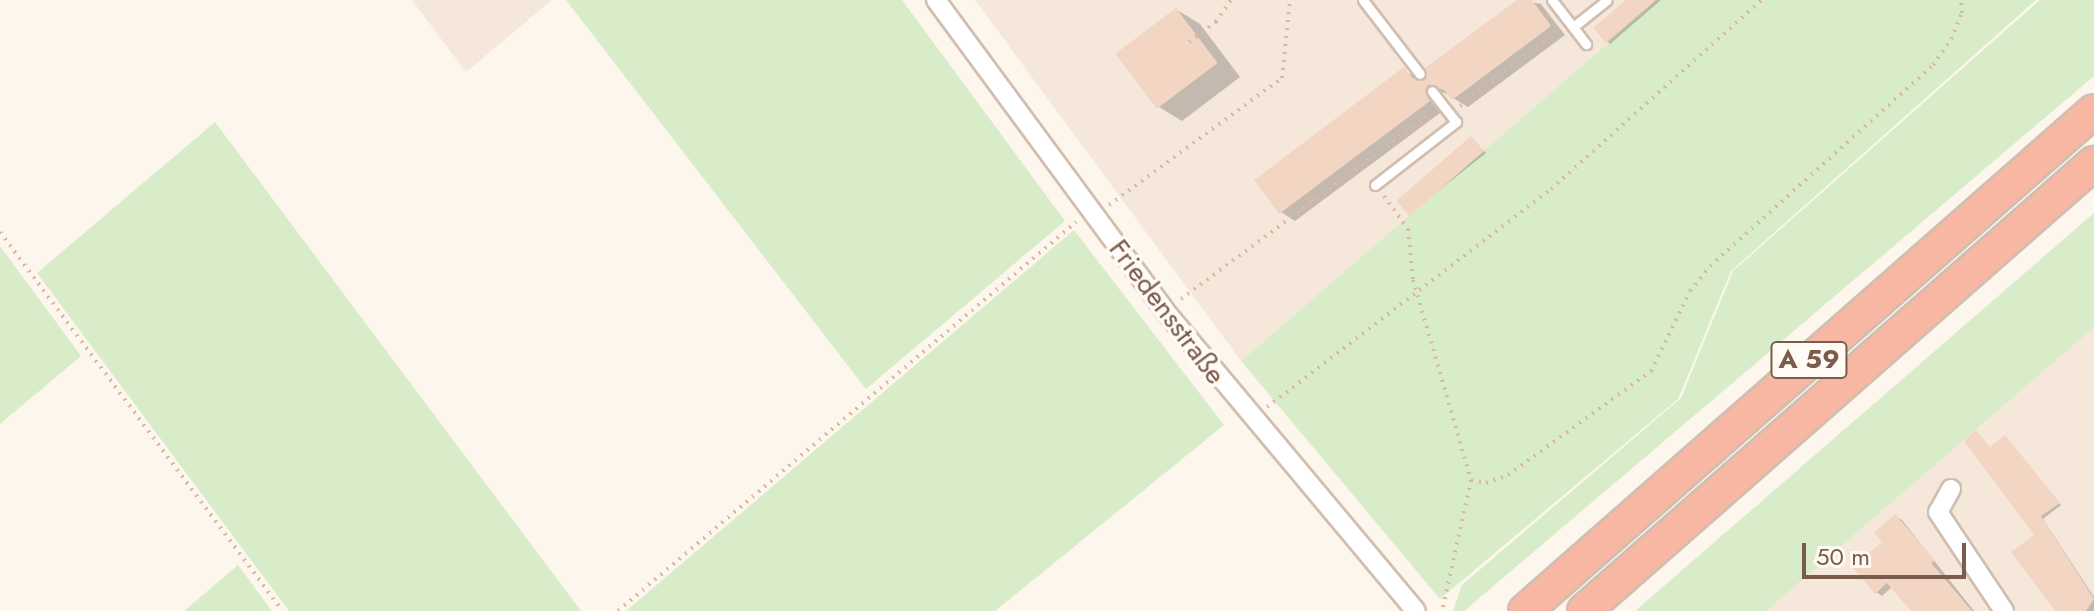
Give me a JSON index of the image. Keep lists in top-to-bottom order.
{
  "streets": {
    "highway": ["A 59"],
    "street": ["Friedensstraße"]
  },
  "scale_bar": "50 m"
}
